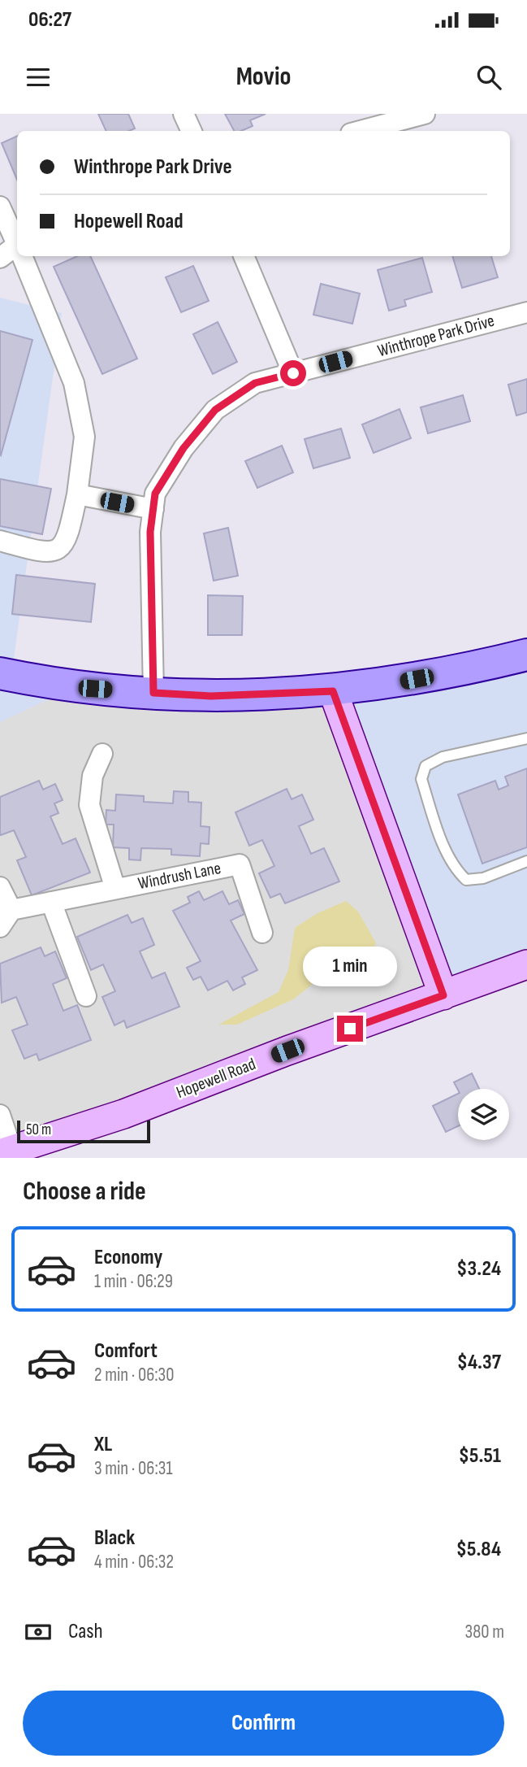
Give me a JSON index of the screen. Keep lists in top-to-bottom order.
{
  "streets": {
    "street": ["Winthrope Park Drive", "Windrush Lane", "Hopewell Road"]
  },
  "scale_bar": "50 m",
  "page": {
    "status": "06:27",
    "header": "Movio",
    "banner": ["Winthrope Park Drive", "Hopewell Road"],
    "bubble": "1 min",
    "scale": "50 m",
    "heading": "Choose a ride",
    "list": [
      {
        "name": "Economy",
        "note": "1 min · 06:29",
        "value": "$3.24"
      },
      {
        "name": "Comfort",
        "note": "2 min · 06:30",
        "value": "$4.37"
      },
      {
        "name": "XL",
        "note": "3 min · 06:31",
        "value": "$5.51"
      },
      {
        "name": "Black",
        "note": "4 min · 06:32",
        "value": "$5.84"
      }
    ],
    "pay": ["Cash", "380 m"],
    "buttons": "Confirm"
  }
}
